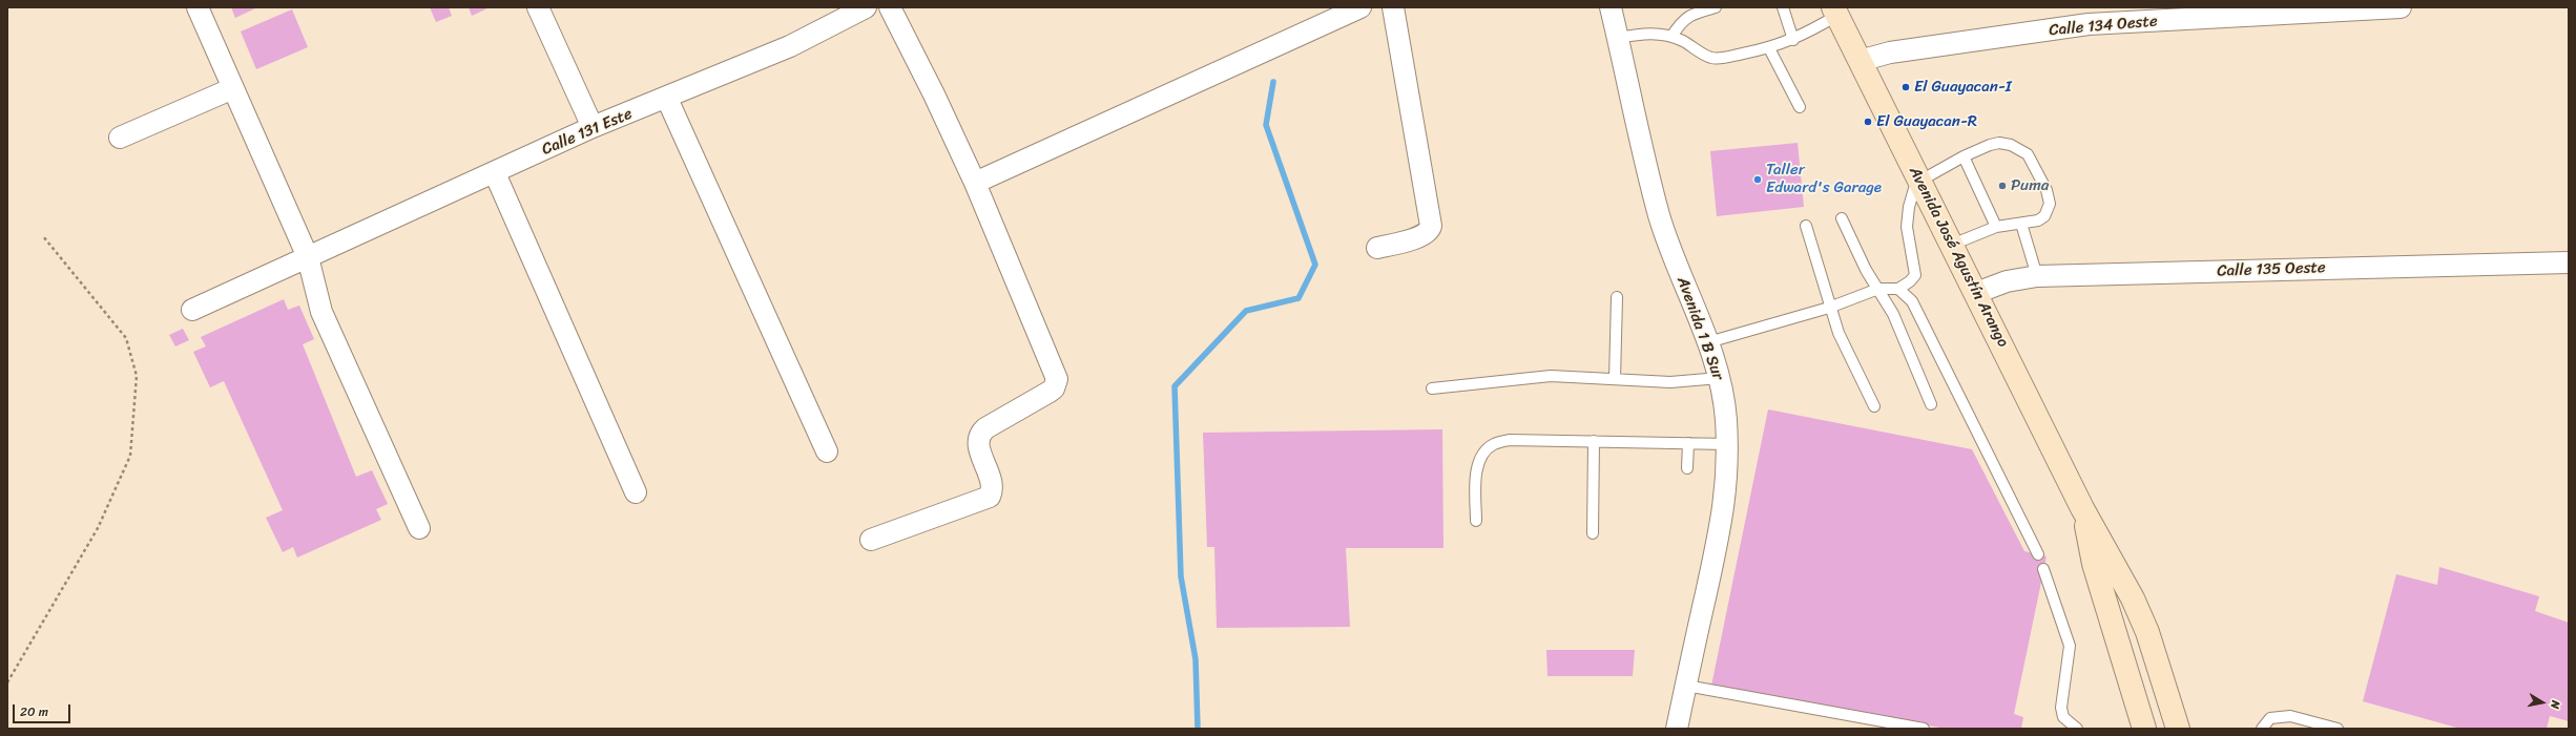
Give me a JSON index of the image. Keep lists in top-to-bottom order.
{
  "streets": {
    "main road": ["Avenida José Agustín Arango"],
    "street": [
      "Calle 134 Oeste",
      "Calle 131 Este",
      "Calle 135 Oeste",
      "Avenida 1 B Sur"
    ]
  },
  "crossings": [
    ["Calle 134 Oeste", "Avenida José Agustín Arango"],
    ["Avenida José Agustín Arango", "Calle 135 Oeste"]
  ],
  "places": [
    "El Guayacan-I",
    "El Guayacan-R",
    "Taller Edward's Garage",
    "Puma"
  ],
  "scale_bar": "20 m",
  "north": "right"
}
